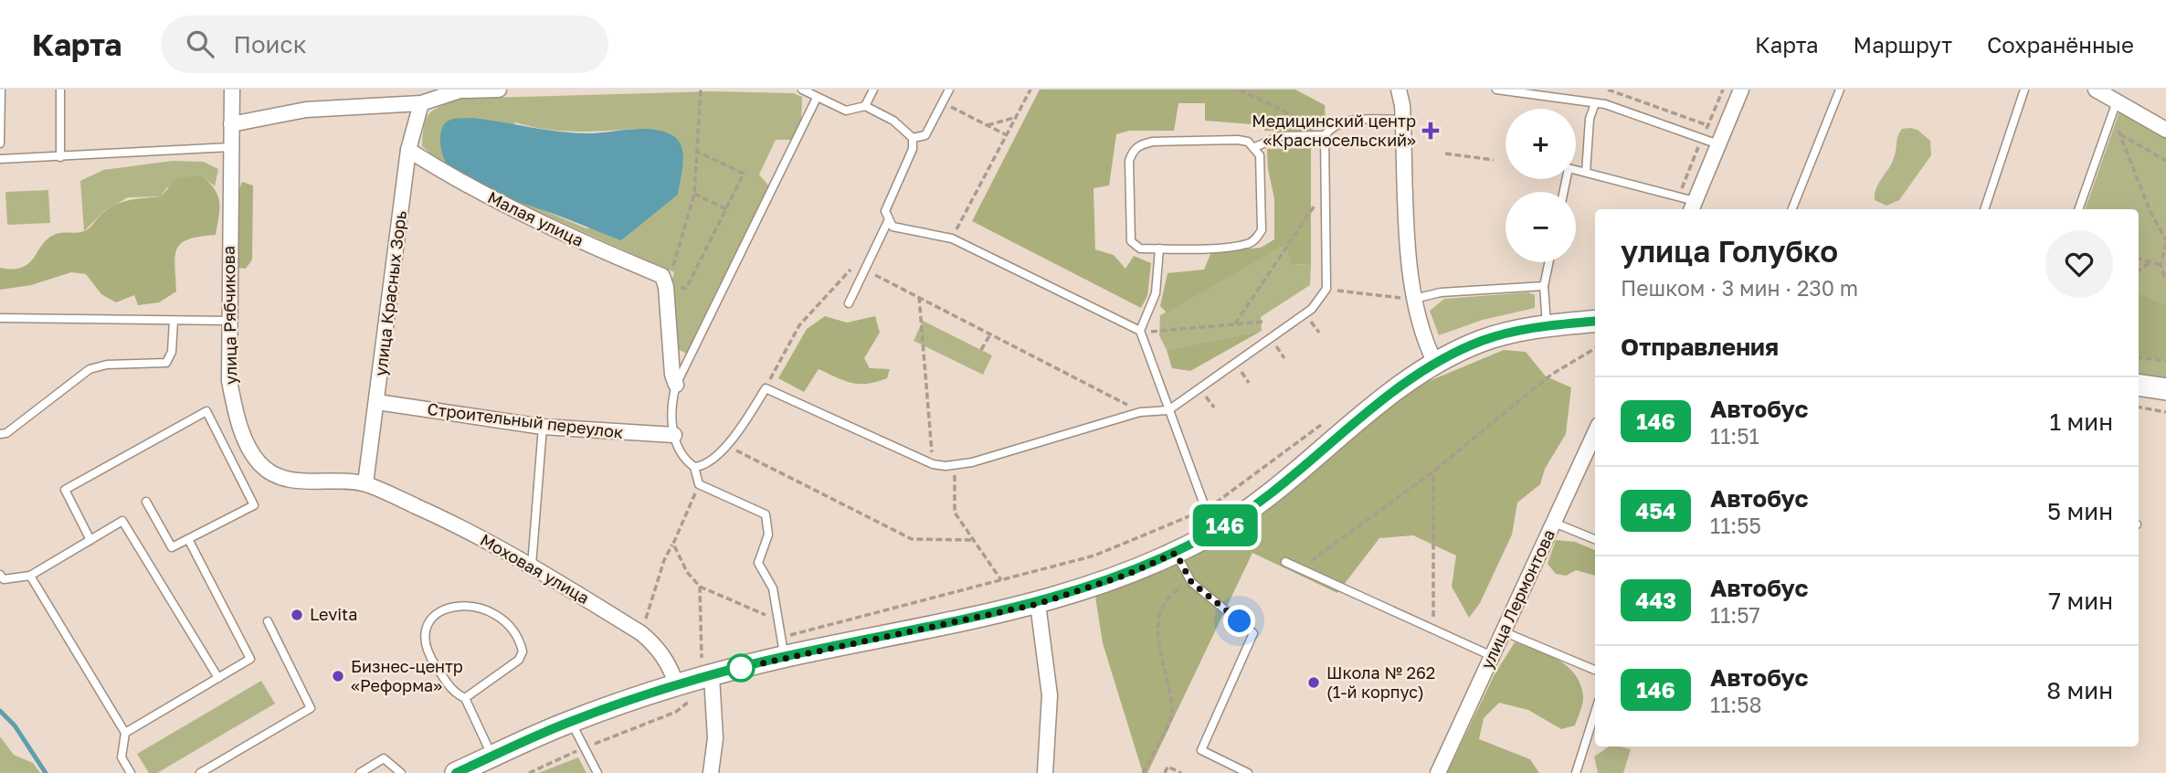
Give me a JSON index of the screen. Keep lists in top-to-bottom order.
{
  "streets": {
    "street": [
      "Малая улица",
      "улица Красных Зорь",
      "улица Рябчикова",
      "Строительный переулок",
      "Моховая улица",
      "улица Лермонтова"
    ]
  },
  "crossings": [
    ["Малая улица", "улица Красных Зорь"],
    ["улица Красных Зорь", "улица Рябчикова"],
    ["улица Красных Зорь", "Строительный переулок"],
    ["улица Красных Зорь", "Моховая улица"],
    ["улица Рябчикова", "Моховая улица"]
  ],
  "places": {
    "health": ["Медицинский центр «Красносельский»"],
    "other": ["Levita", "Бизнес-центр «Реформа»", "Школа № 262 (1-й корпус)"]
  },
  "lines": ["bus line 146"],
  "page": {
    "header": "Карта",
    "search": "Поиск",
    "nav": ["Карта", "Маршрут", "Сохранённые"],
    "on_map": "146",
    "map_buttons": ["+", "−"],
    "heading": [
      ["улица Голубко", "Пешком · 3 мин · 230 m"],
      "Отправления"
    ],
    "list": [
      {
        "mark": "146",
        "name": "Автобус",
        "note": "11:51",
        "value": "1 мин"
      },
      {
        "mark": "454",
        "name": "Автобус",
        "note": "11:55",
        "value": "5 мин"
      },
      {
        "mark": "443",
        "name": "Автобус",
        "note": "11:57",
        "value": "7 мин"
      },
      {
        "mark": "146",
        "name": "Автобус",
        "note": "11:58",
        "value": "8 мин"
      }
    ]
  }
}
